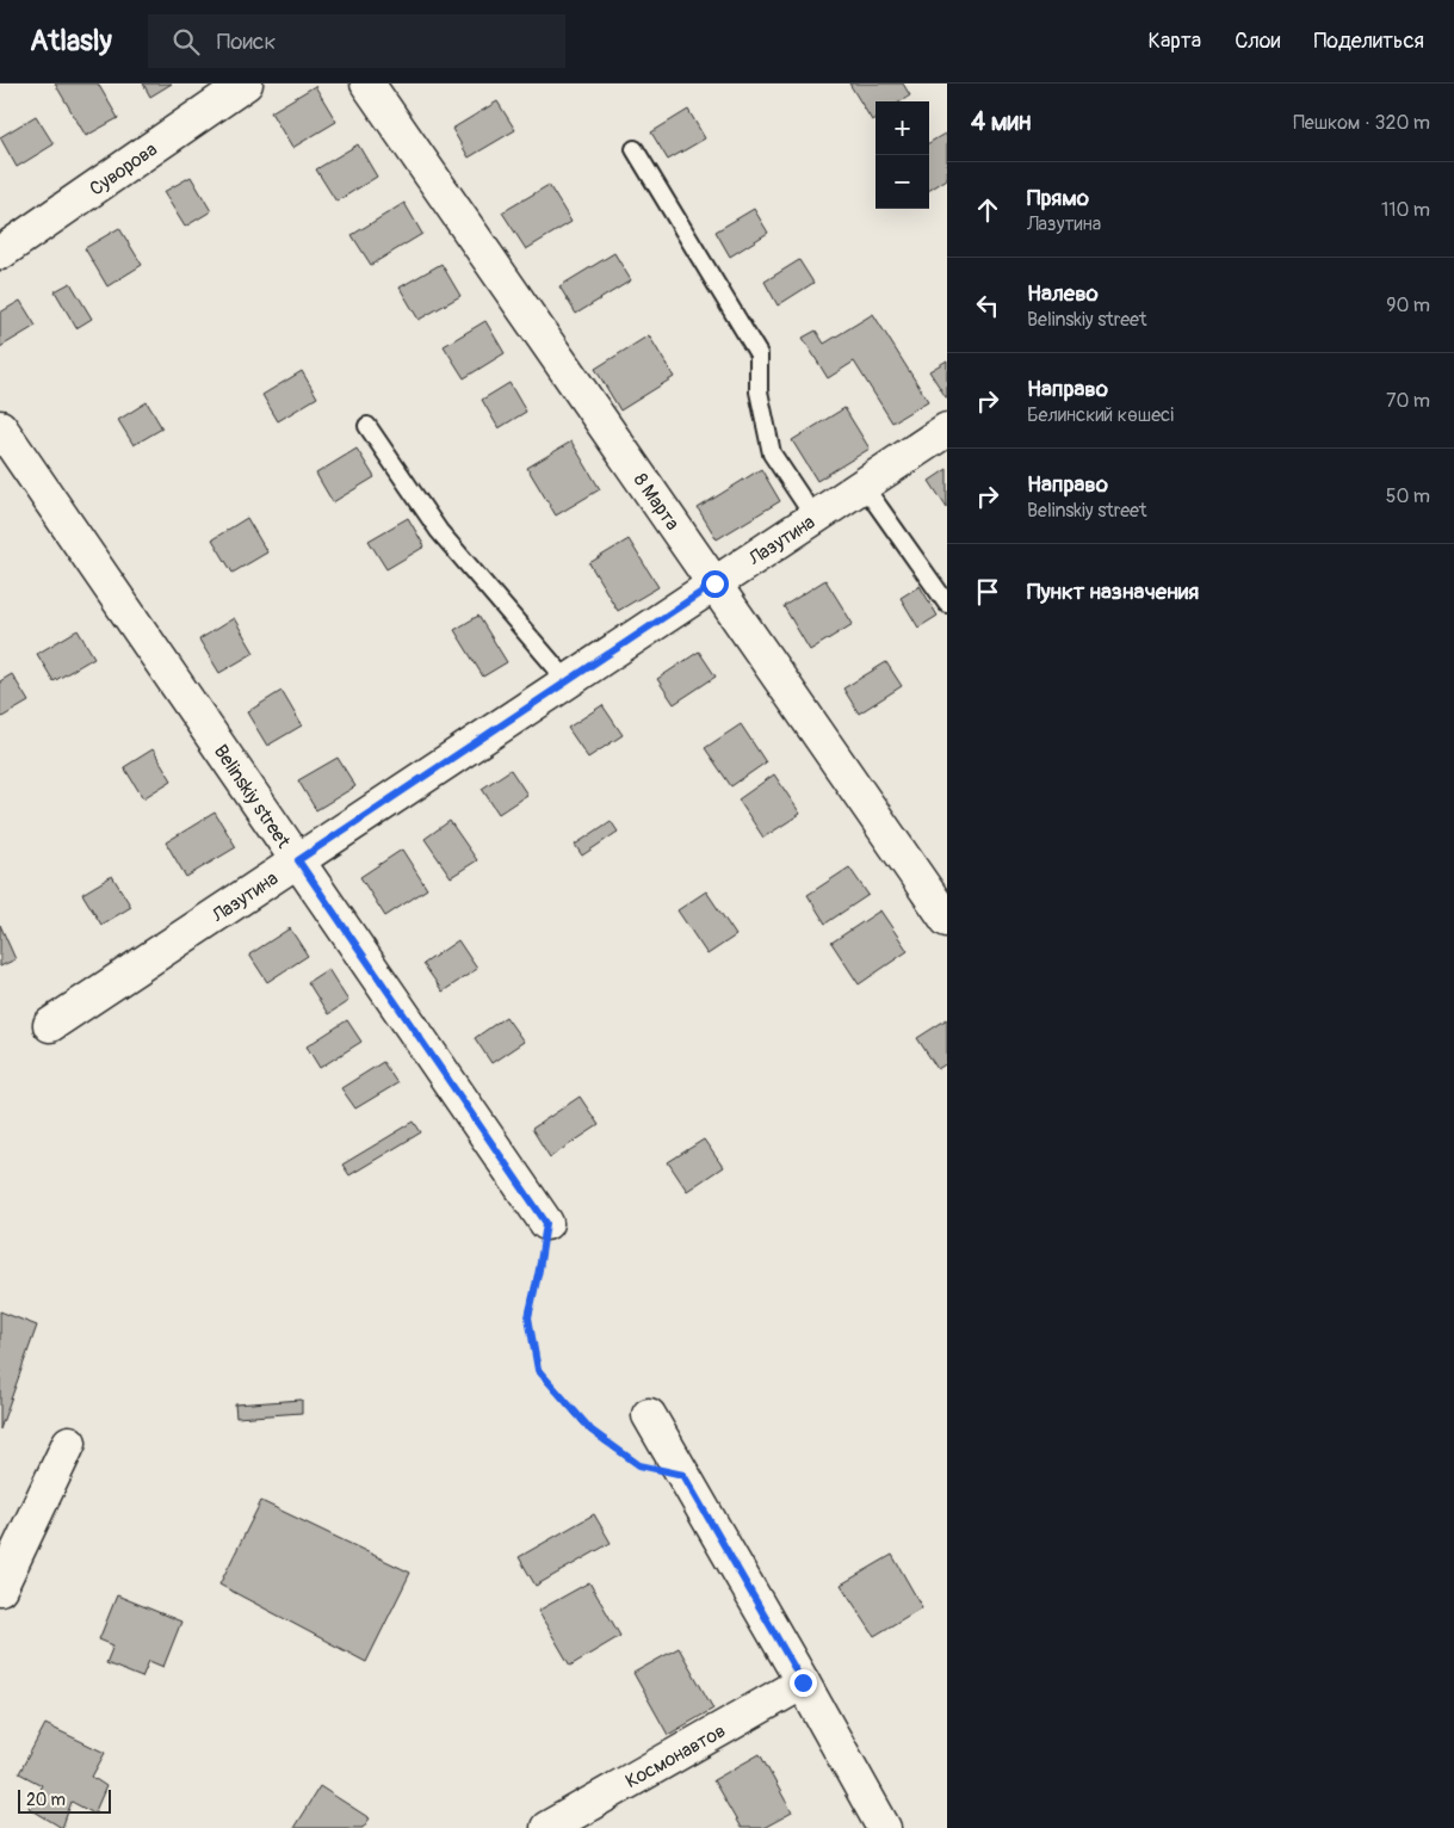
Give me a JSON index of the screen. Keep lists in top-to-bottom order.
{
  "streets": {
    "street": [
      "Суворова",
      "8 Марта",
      "Лазутина",
      "Belinskiy street",
      "Космонавтов"
    ]
  },
  "crossings": [
    ["8 Марта", "Лазутина"],
    ["Лазутина", "Belinskiy street"]
  ],
  "scale_bar": "20 m",
  "page": {
    "header": "Atlasly",
    "search": "Поиск",
    "nav": ["Карта", "Слои", "Поделиться"],
    "heading": ["4 мин", "Пешком · 320 m"],
    "map_buttons": ["+", "−"],
    "list": [
      ["Прямо", "Лазутина", "110 m"],
      ["Налево", "Belinskiy street", "90 m"],
      ["Направо", "Белинский көшесі", "70 m"],
      ["Направо", "Belinskiy street", "50 m"],
      "Пункт назначения"
    ],
    "scale": "20 m"
  }
}
